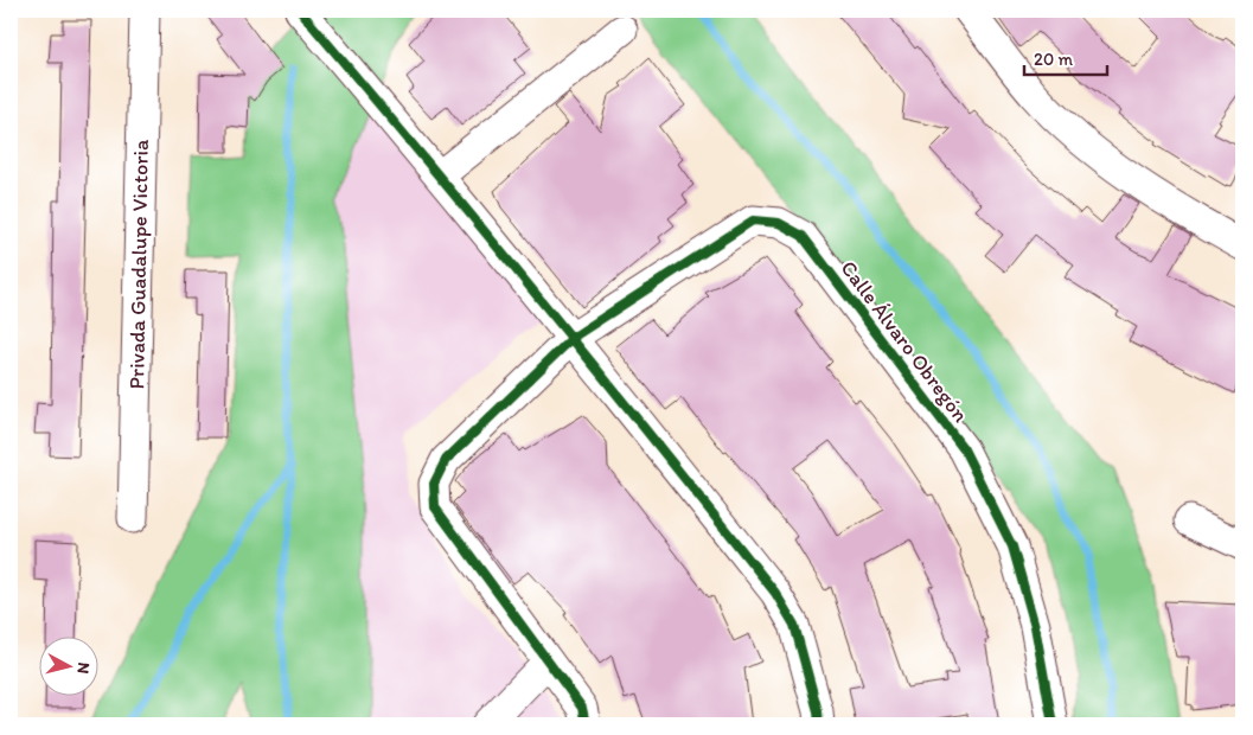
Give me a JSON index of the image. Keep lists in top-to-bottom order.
{
  "streets": {
    "street": ["Privada Guadalupe Victoria", "Calle Álvaro Obregón"]
  },
  "scale_bar": "20 m",
  "north": "right"
}
